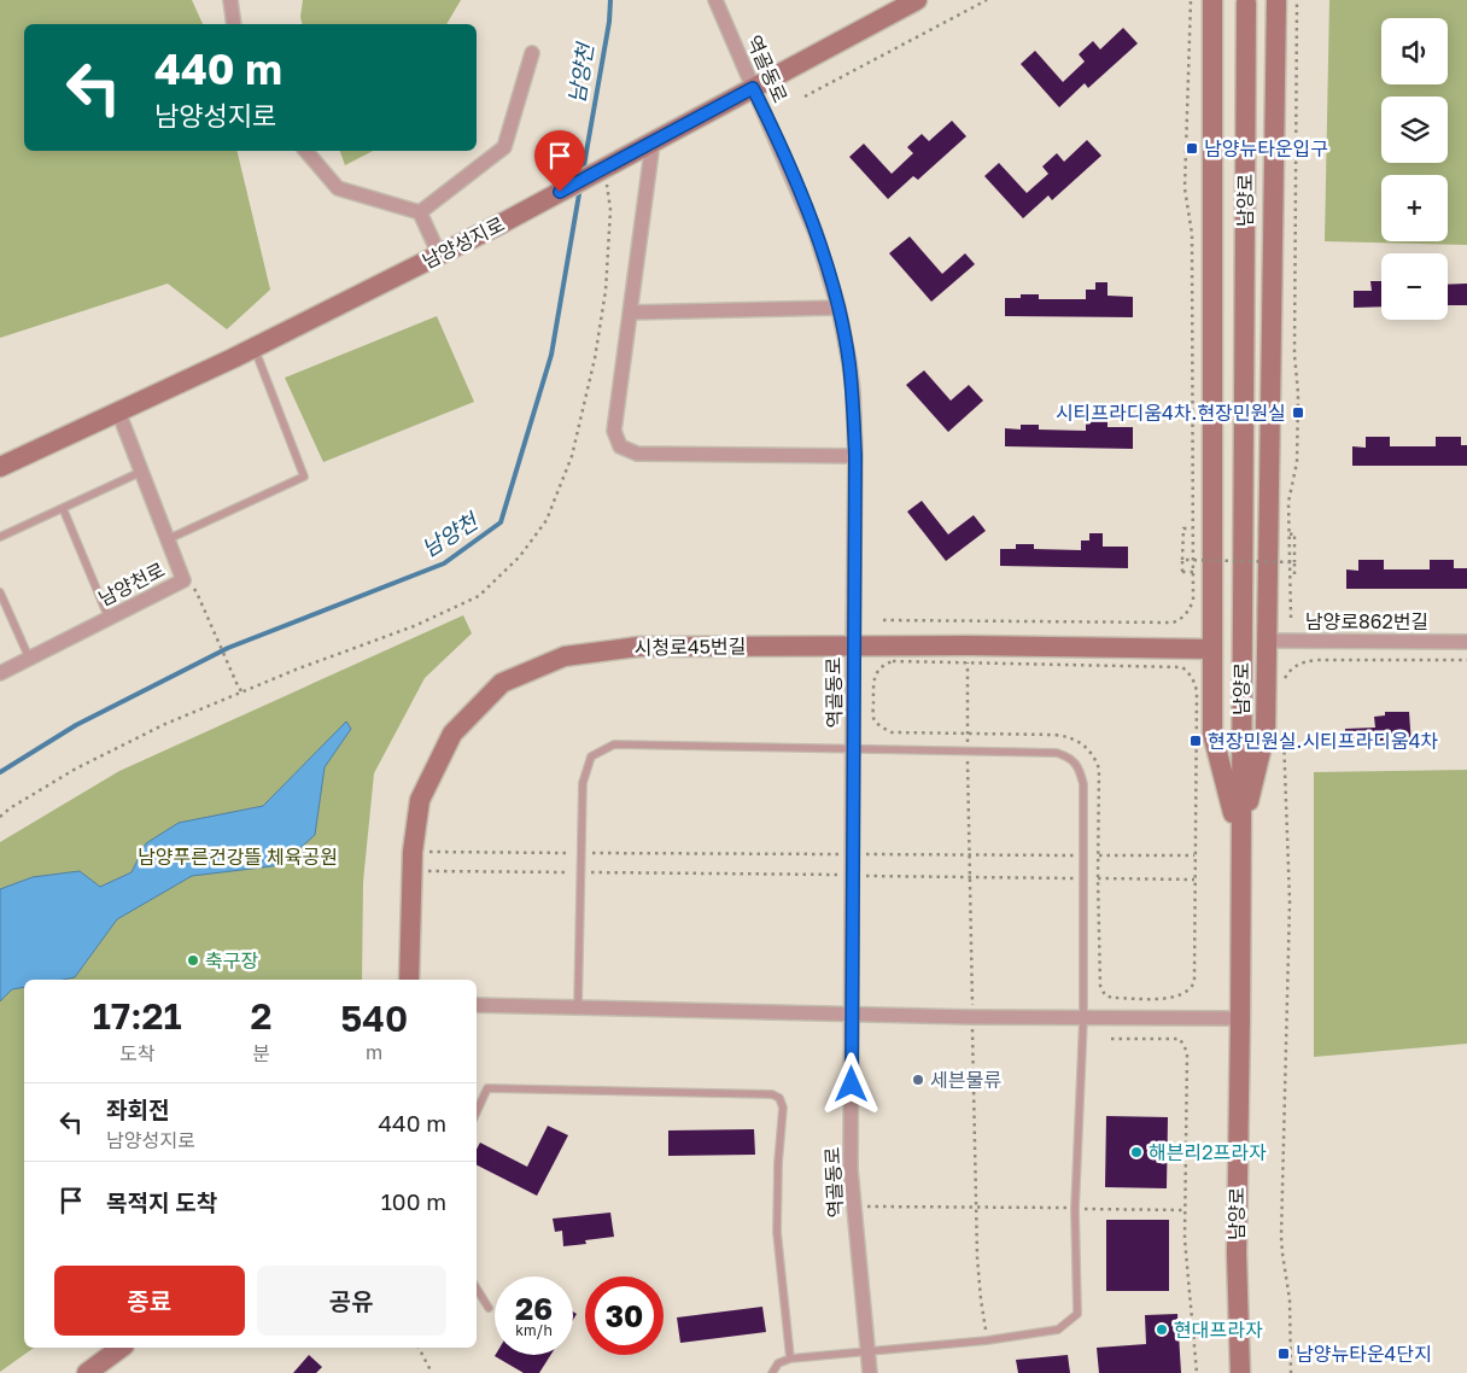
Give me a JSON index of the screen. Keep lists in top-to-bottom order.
{
  "streets": {
    "main road": ["남양로", "남양성지로", "시청로45번길"],
    "street": ["역골동로", "남양천로", "남양로862번길"]
  },
  "crossings": [
    ["역골동로", "남양성지로"],
    ["역골동로", "시청로45번길"],
    ["남양성지로", "남양천로"]
  ],
  "water": ["남양천"],
  "parks": ["남양푸른건강뜰 체육공원"],
  "places": {
    "transit": [
      "남양뉴타운입구",
      "시티프라디움4차.현장민원실",
      "현장민원실.시티프라디움4차",
      "남양뉴타운4단지"
    ],
    "other": [
      "축구장",
      "세븐물류",
      "해븐리2프라자",
      "현대프라자"
    ]
  },
  "page": {
    "map_buttons": ["+", "−"],
    "turn": ["440 m", "남양성지로"],
    "eta": [
      "17:21",
      "도착",
      "2",
      "분",
      "540",
      "m"
    ],
    "list": [
      {
        "name": "좌회전",
        "note": "남양성지로",
        "value": "440 m"
      },
      {
        "name": "목적지 도착",
        "value": "100 m"
      }
    ],
    "buttons": ["종료", "공유"],
    "speed": "26 km/h",
    "limit": "30"
  }
}
